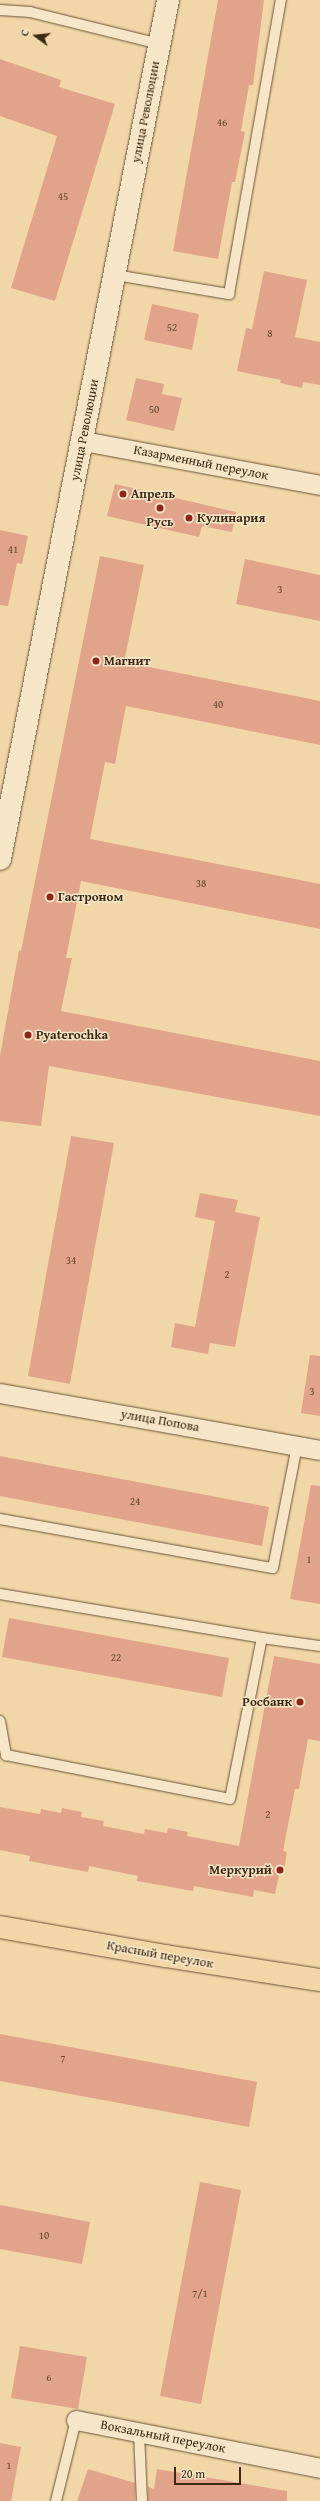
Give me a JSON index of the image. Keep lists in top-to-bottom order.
{
  "streets": {
    "main road": ["улица Революции", "Красный переулок"],
    "street": ["Казарменный переулок", "улица Попова", "Вокзальный переулок"]
  },
  "crossings": [
    ["улица Революции", "Казарменный переулок"]
  ],
  "places": [
    "Апрель",
    "Русь",
    "Кулинария",
    "Магнит",
    "Гастроном",
    "Pyaterochka",
    "Росбанк",
    "Меркурий"
  ],
  "house_numbers": [
    "46",
    "45",
    "52",
    "8",
    "50",
    "41",
    "3",
    "40",
    "38",
    "34",
    "2",
    "3",
    "24",
    "1",
    "22",
    "2",
    "7",
    "10",
    "7/1",
    "6",
    "1"
  ],
  "scale_bar": "20 m",
  "north": "left"
}
